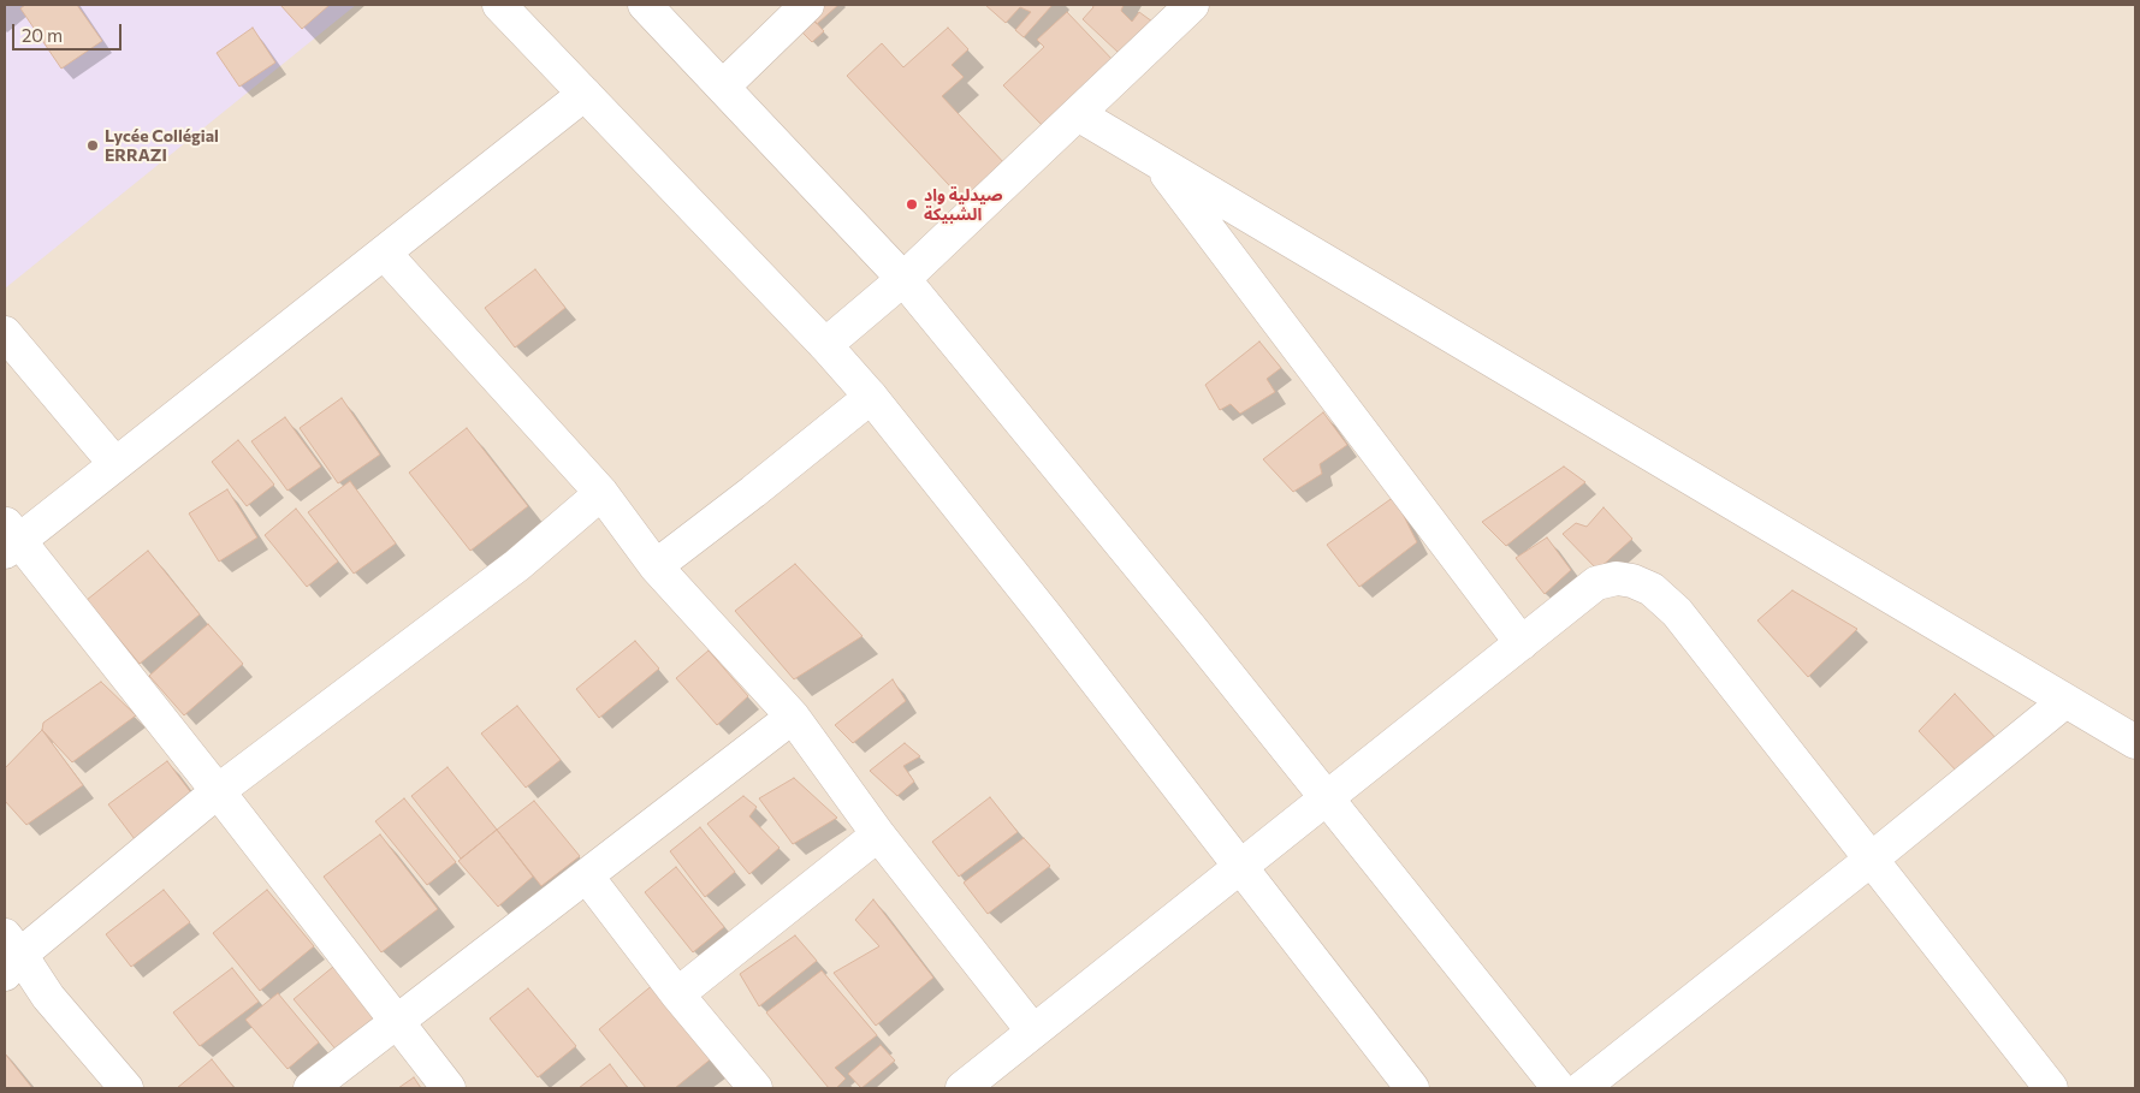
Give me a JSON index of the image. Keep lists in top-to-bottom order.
{
  "places": ["Lycée Collégial ERRAZI", "صيدلية واد الشبيكة"],
  "scale_bar": "20 m"
}
